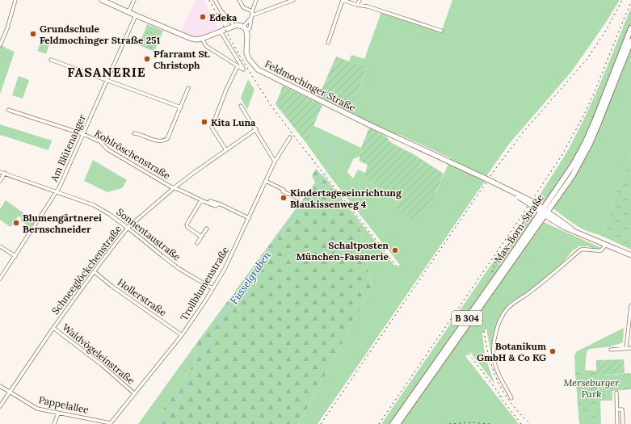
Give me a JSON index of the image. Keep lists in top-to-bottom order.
{
  "streets": {
    "main road": ["Feldmochinger Straße", "Max-Born-Straße", "B 304"],
    "street": [
      "Am Blütenanger",
      "Kohlröschenstraße",
      "Sonnentaustraße",
      "Schneeglöckchenstraße",
      "Trollblumenstraße",
      "Hollerstraße",
      "Waldvögeleinstraße",
      "Pappelallee"
    ]
  },
  "crossings": [
    ["Feldmochinger Straße", "Max-Born-Straße"],
    ["Am Blütenanger", "Kohlröschenstraße"],
    ["Am Blütenanger", "Sonnentaustraße"],
    ["Kohlröschenstraße", "Schneeglöckchenstraße"],
    ["Kohlröschenstraße", "Trollblumenstraße"],
    ["Sonnentaustraße", "Schneeglöckchenstraße"],
    ["Sonnentaustraße", "Trollblumenstraße"],
    ["Schneeglöckchenstraße", "Hollerstraße"],
    ["Schneeglöckchenstraße", "Waldvögeleinstraße"],
    ["Schneeglöckchenstraße", "Pappelallee"],
    ["Trollblumenstraße", "Hollerstraße"],
    ["Trollblumenstraße", "Waldvögeleinstraße"],
    ["Trollblumenstraße", "Pappelallee"]
  ],
  "districts": ["FASANERIE"],
  "water": ["Füsselgraben"],
  "parks": ["Merseburger Park"],
  "places": [
    "Edeka",
    "Grundschule Feldmochinger Straße 251",
    "Pfarramt St. Christoph",
    "Kita Luna",
    "Kindertageseinrichtung Blaukissenweg 4",
    "Blumengärtnerei Bernschneider",
    "Schaltposten München-Fasanerie",
    "Botanikum GmbH & Co KG"
  ]
}
